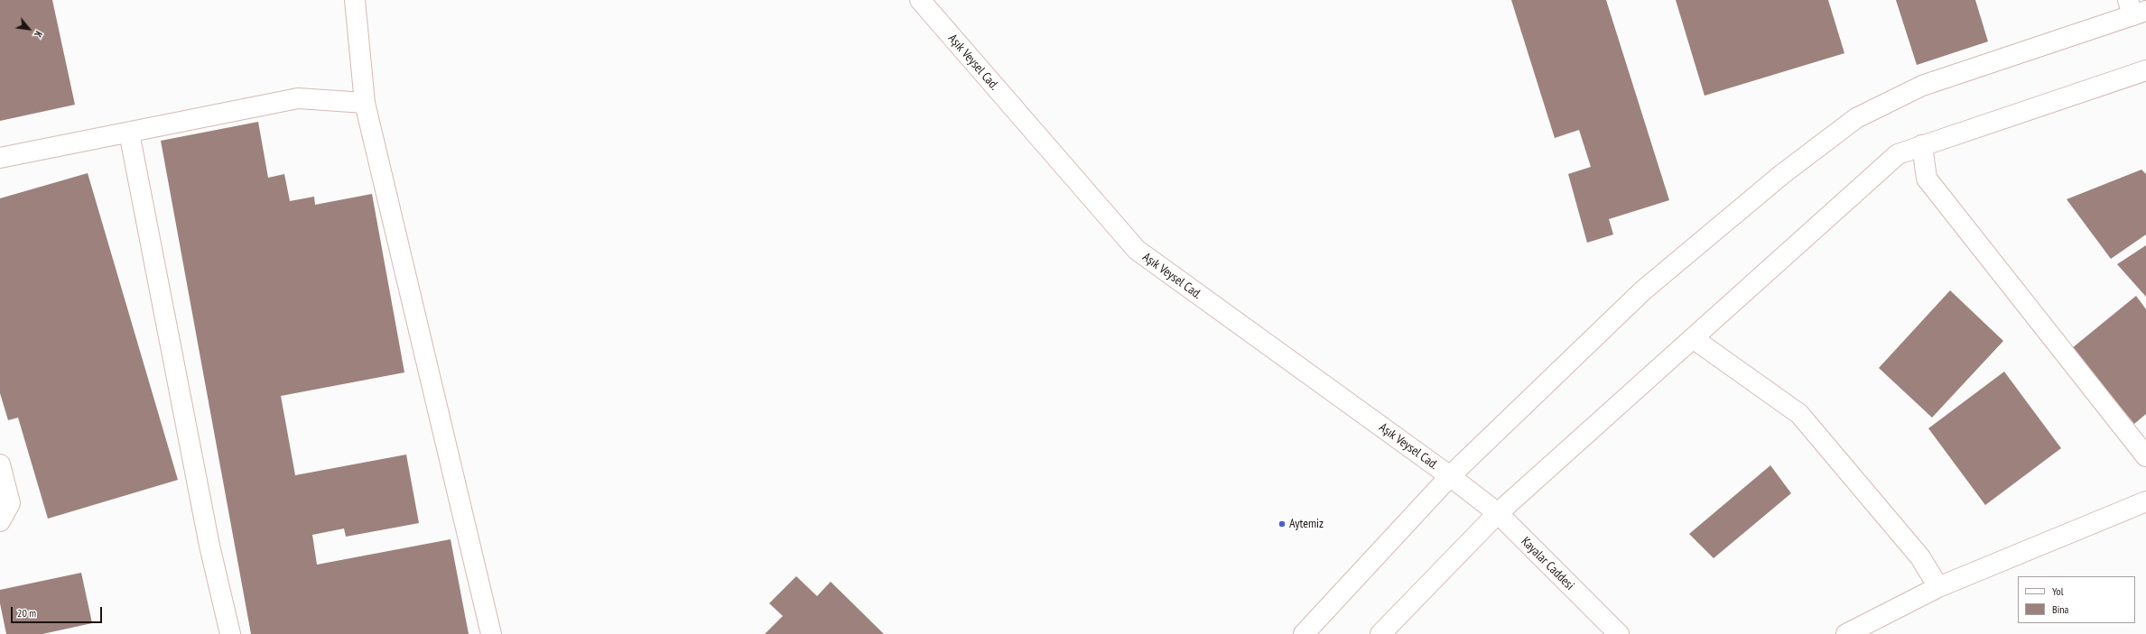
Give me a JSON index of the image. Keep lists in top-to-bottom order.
{
  "streets": {
    "street": ["Aşık Veysel Cad.", "Kayalar Caddesi"]
  },
  "crossings": [
    ["Aşık Veysel Cad.", "Kayalar Caddesi"]
  ],
  "places": ["Aytemiz"],
  "legend": ["Yol", "Bina"],
  "scale_bar": "20 m",
  "north": "bottom right"
}
